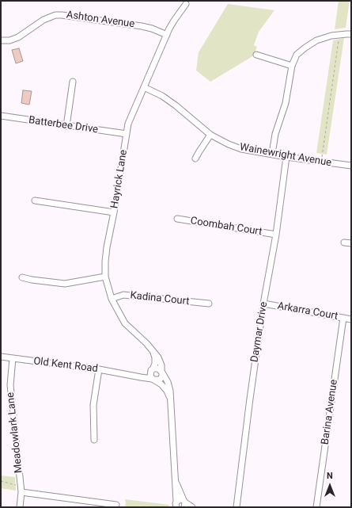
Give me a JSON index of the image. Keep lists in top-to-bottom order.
{
  "streets": {
    "street": [
      "Ashton Avenue",
      "Batterbee Drive",
      "Wainewright Avenue",
      "Hayrick Lane",
      "Coombah Court",
      "Kadina Court",
      "Arkarra Court",
      "Daymar Drive",
      "Old Kent Road",
      "Barina Avenue",
      "Meadowlark Lane"
    ]
  },
  "crossings": [
    ["Ashton Avenue", "Hayrick Lane"],
    ["Batterbee Drive", "Hayrick Lane"],
    ["Wainewright Avenue", "Hayrick Lane"],
    ["Wainewright Avenue", "Daymar Drive"],
    ["Hayrick Lane", "Kadina Court"],
    ["Hayrick Lane", "Old Kent Road"],
    ["Coombah Court", "Daymar Drive"],
    ["Arkarra Court", "Daymar Drive"],
    ["Arkarra Court", "Barina Avenue"],
    ["Old Kent Road", "Meadowlark Lane"]
  ],
  "north": "top"
}
